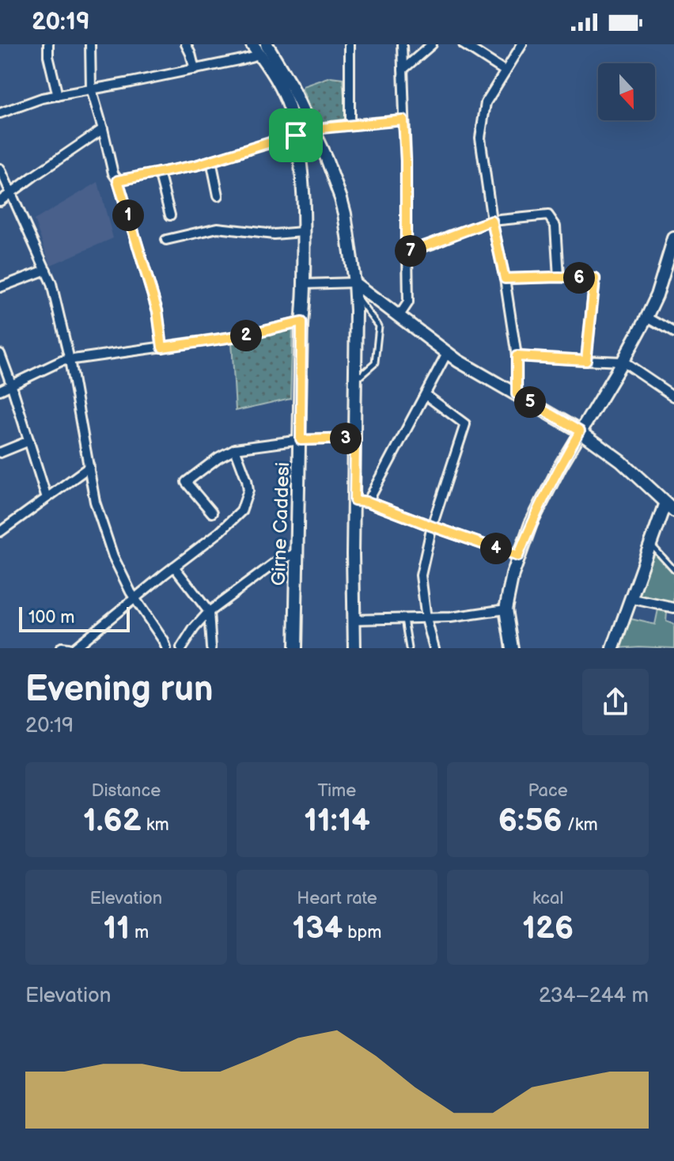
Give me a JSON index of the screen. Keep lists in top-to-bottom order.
{
  "streets": {
    "street": ["Girne Caddesi"]
  },
  "scale_bar": "100 m",
  "north": "bottom",
  "page": {
    "status": "20:19",
    "pins": [
      "1",
      "7",
      "6",
      "2",
      "5",
      "3",
      "4"
    ],
    "scale": "100 m",
    "heading": ["Evening run", "20:19"],
    "stats": [
      ["Distance", "1.62 km"],
      ["Time", "11:14"],
      ["Pace", "6:56 /km"],
      ["Elevation", "11 m"],
      ["Heart rate", "134 bpm"],
      ["kcal", "126"]
    ],
    "chart": ["Elevation", "234–244 m"]
  }
}
